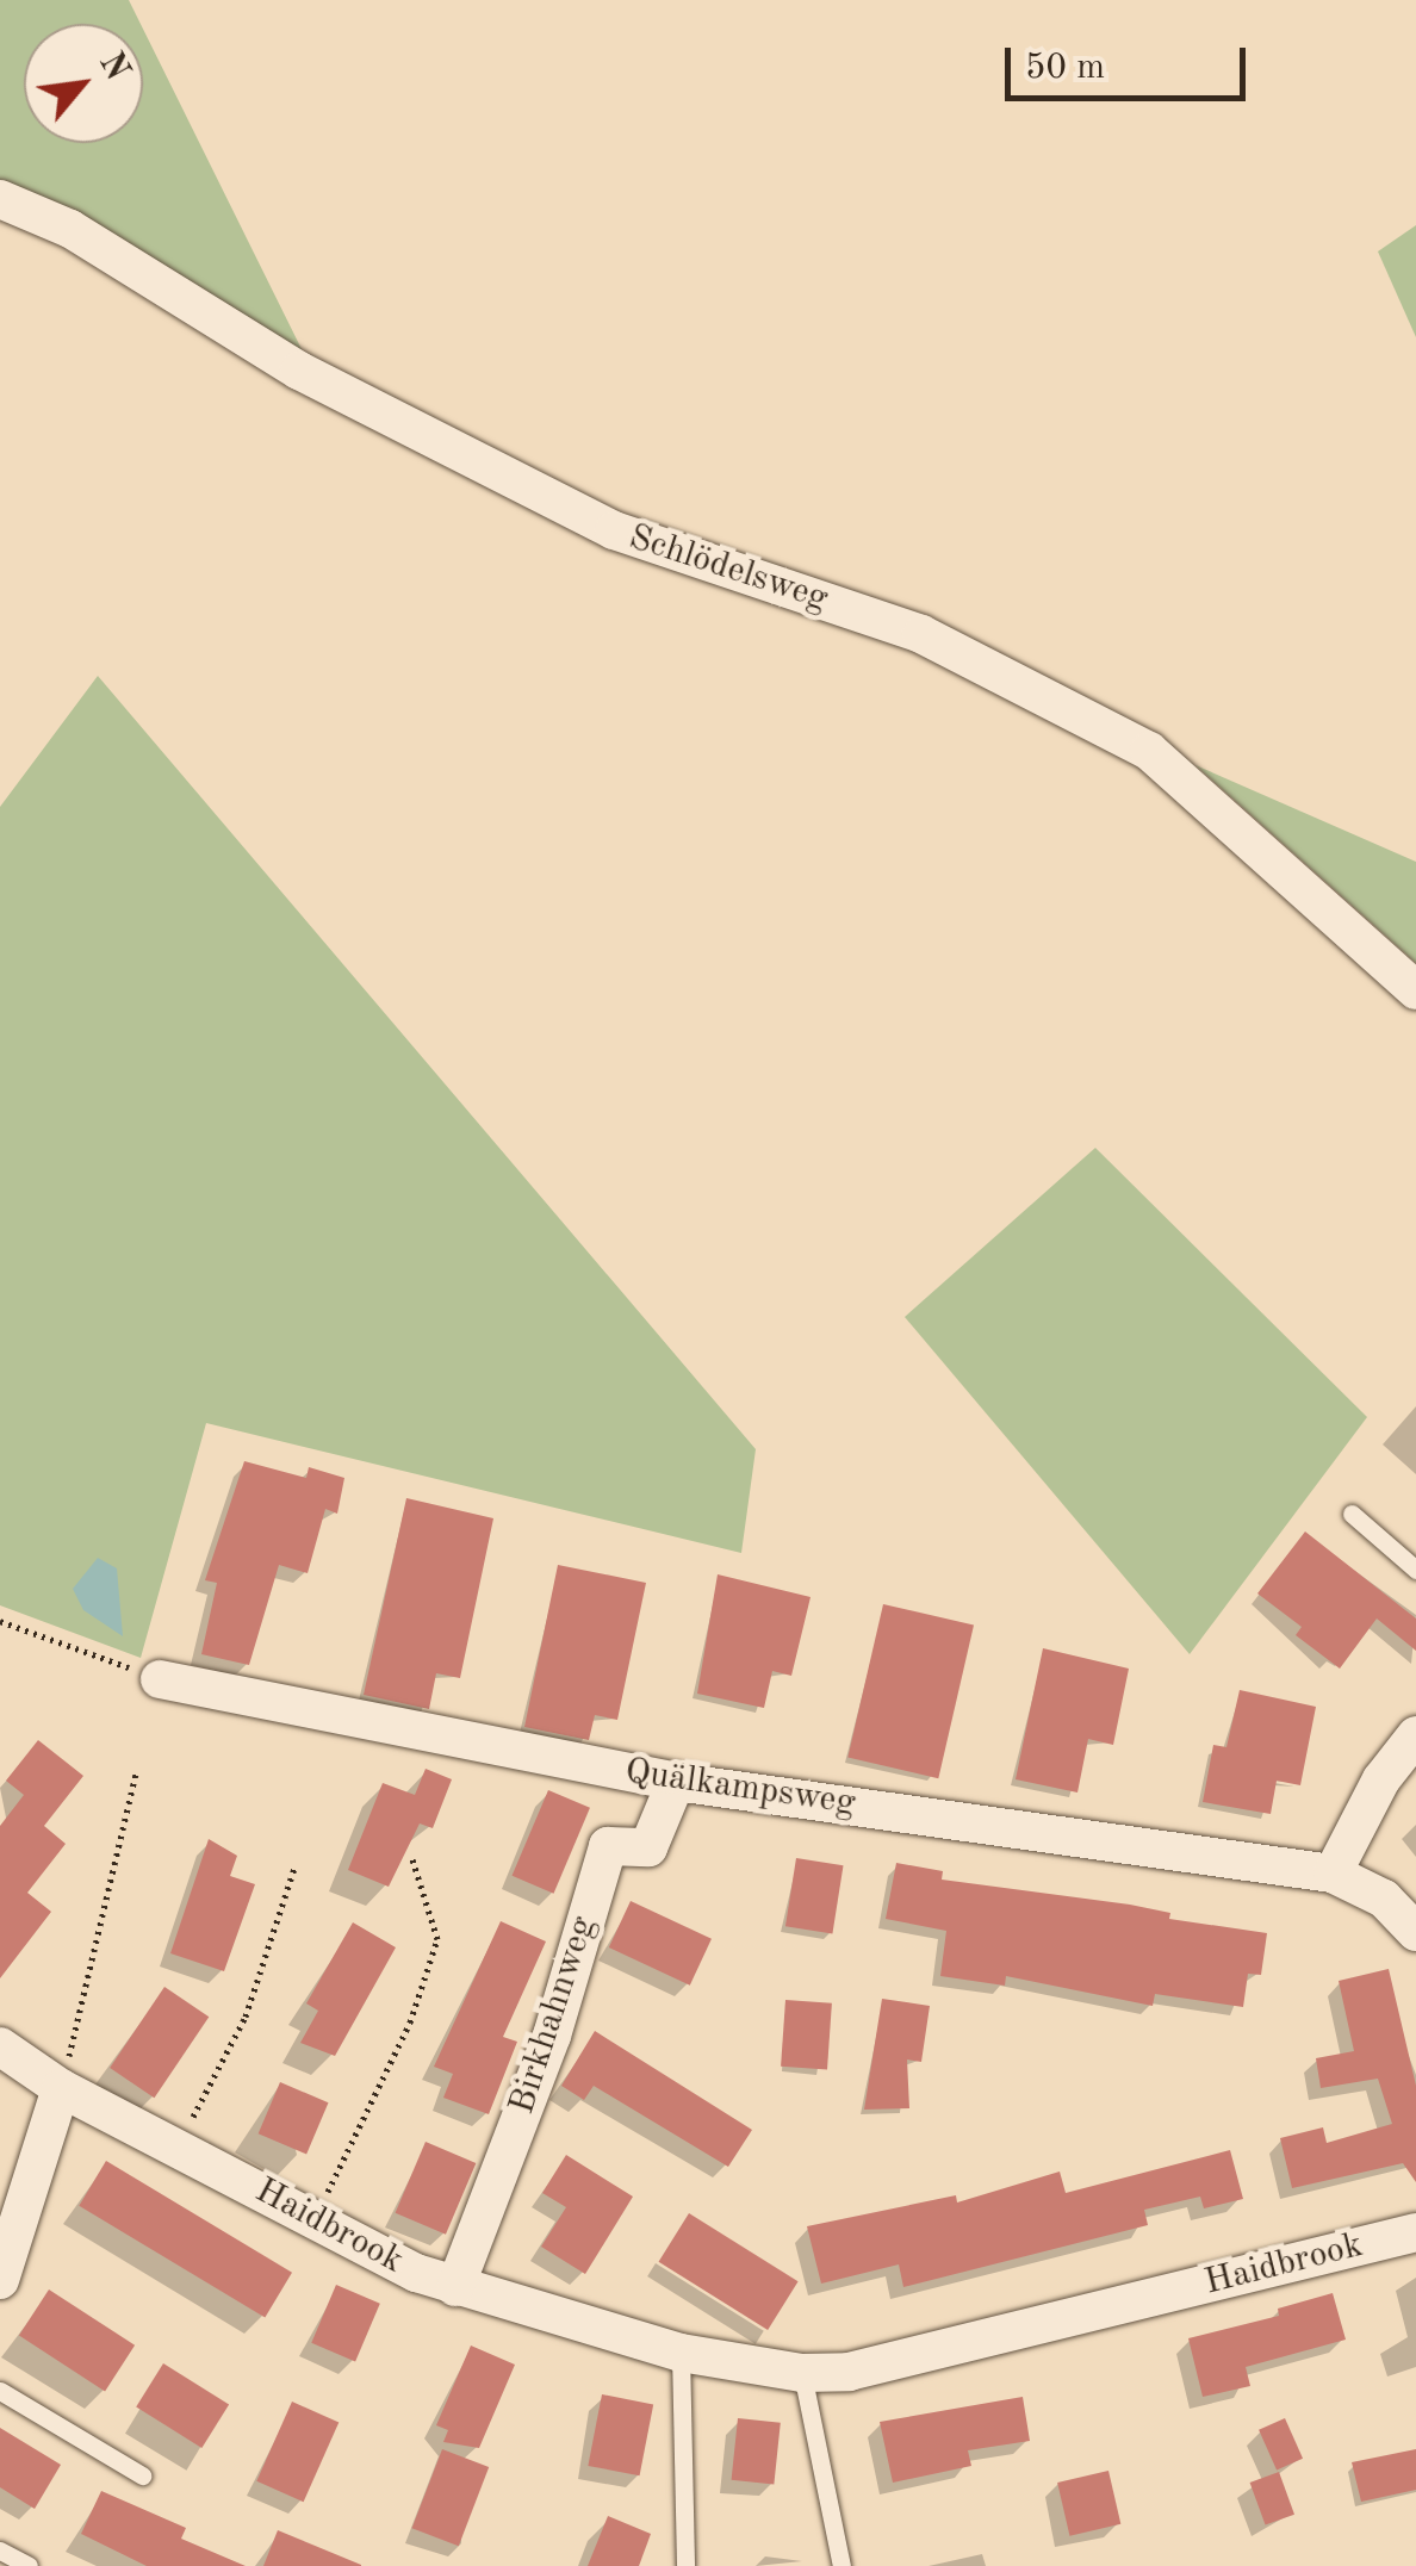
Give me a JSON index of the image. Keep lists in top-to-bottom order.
{
  "streets": {
    "street": [
      "Schlödelsweg",
      "Quälkampsweg",
      "Birkhahnweg",
      "Haidbrook"
    ]
  },
  "crossings": [
    ["Quälkampsweg", "Birkhahnweg"],
    ["Birkhahnweg", "Haidbrook"]
  ],
  "scale_bar": "50 m",
  "north": "top right"
}
